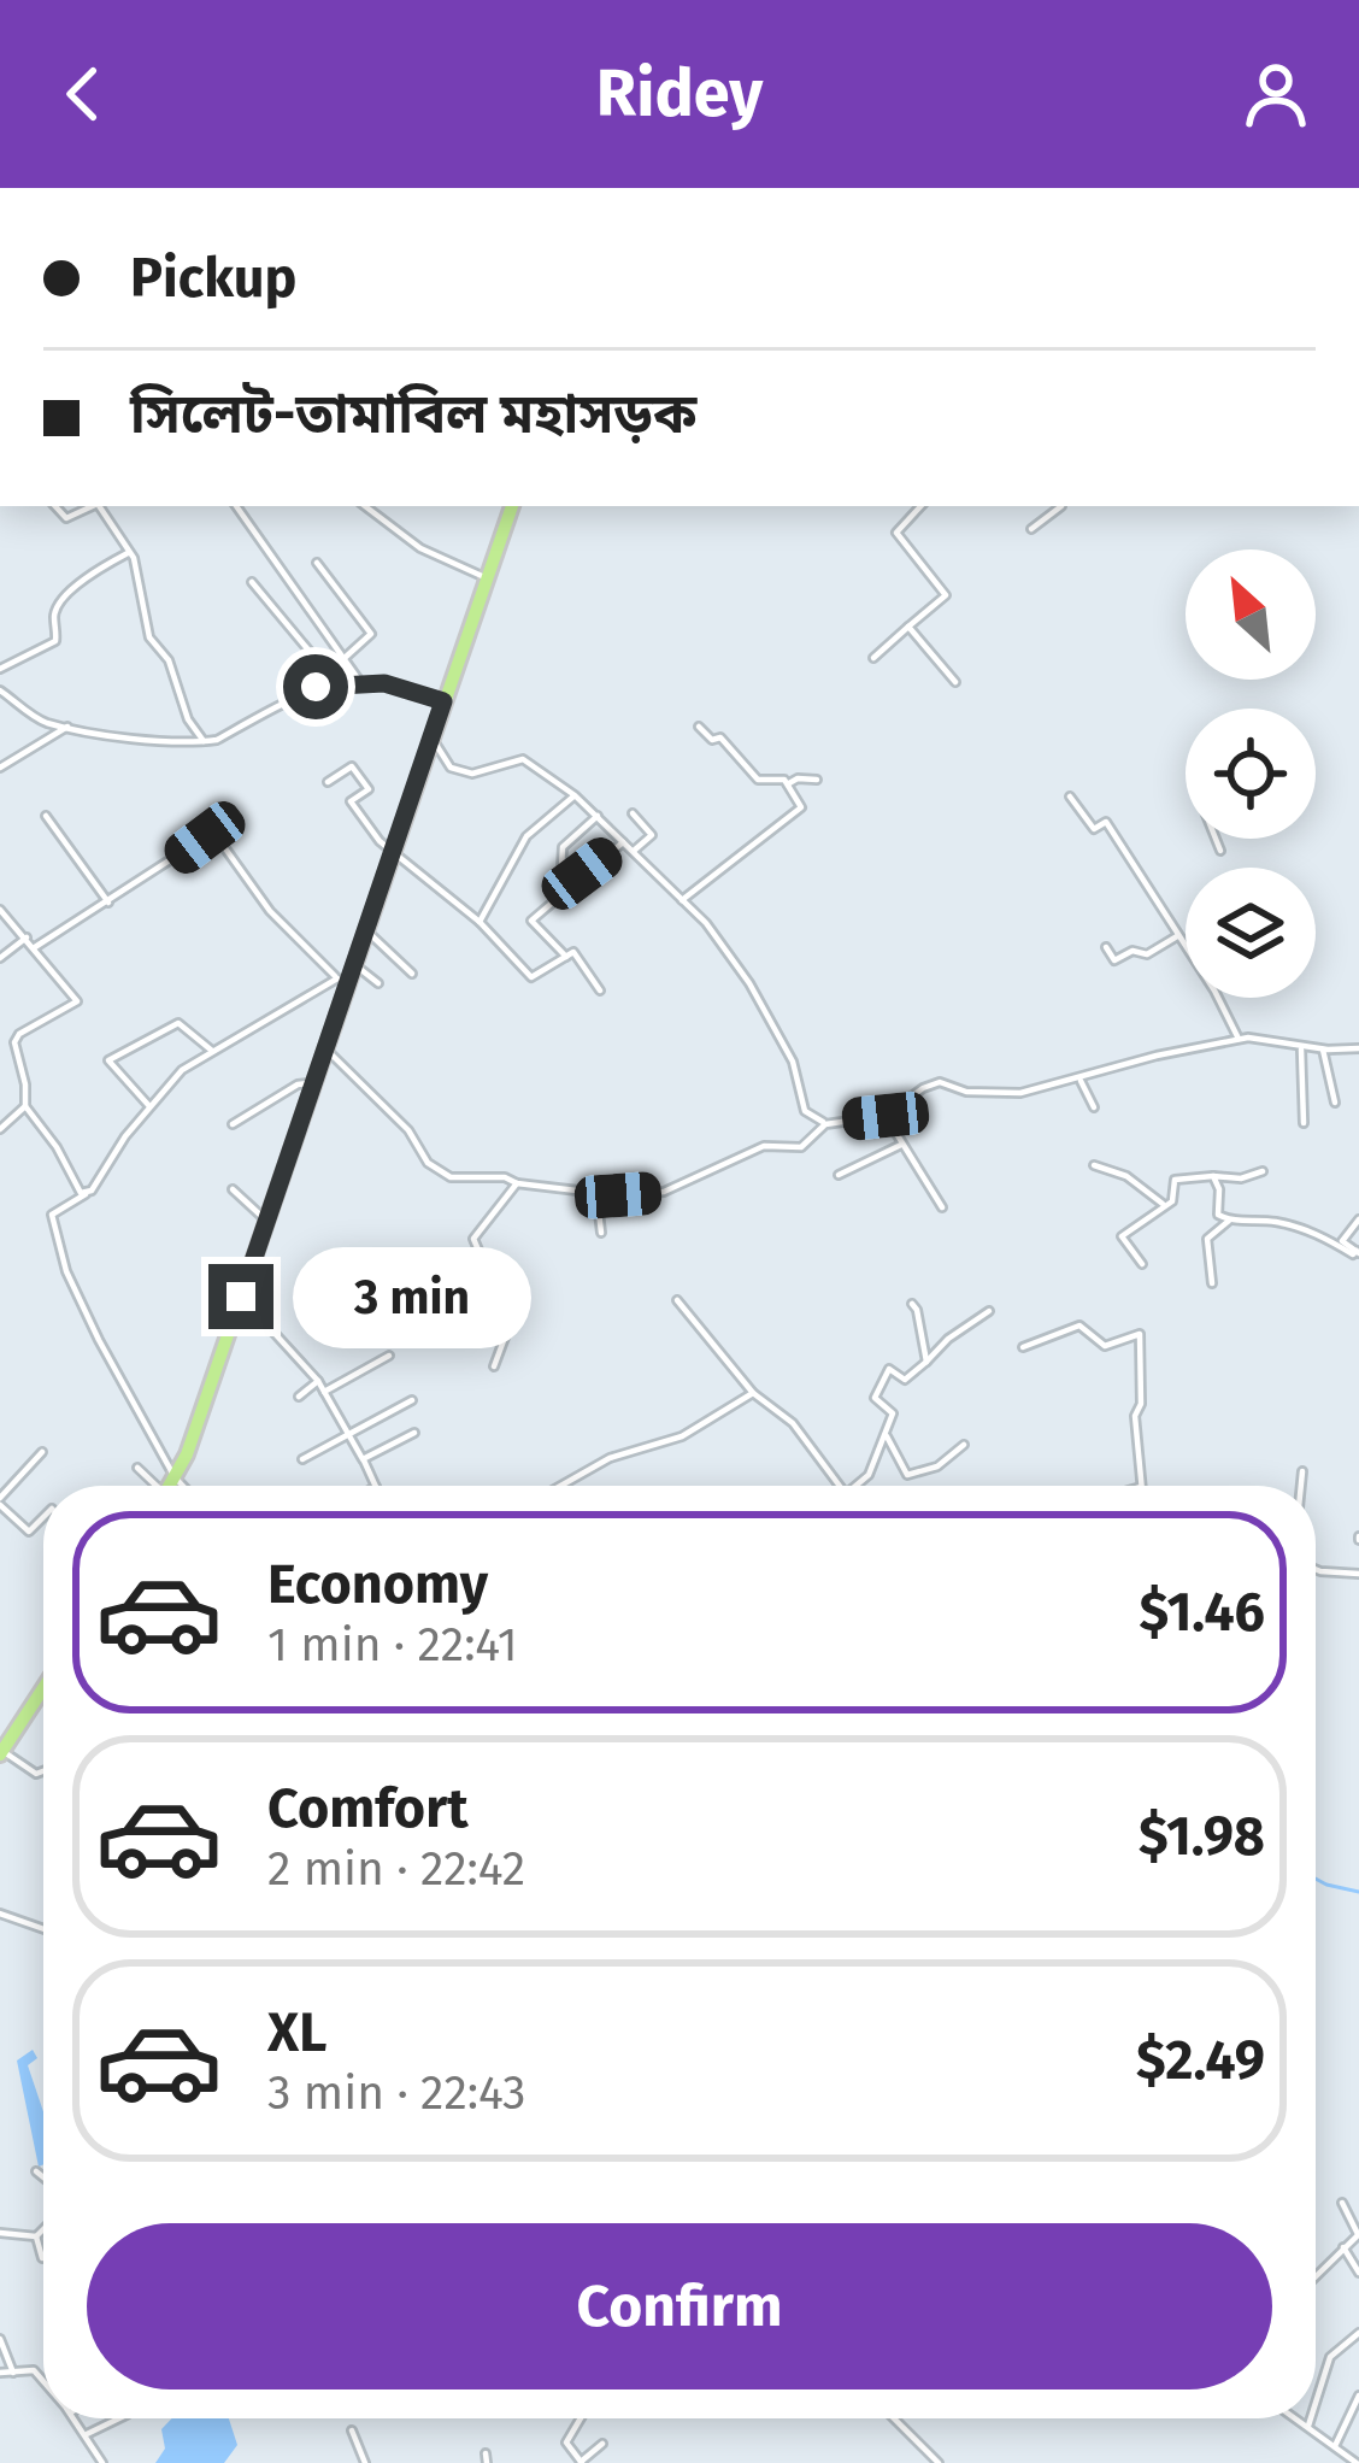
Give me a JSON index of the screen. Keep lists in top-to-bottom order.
{
  "north": "top left",
  "page": {
    "header": "Ridey",
    "banner": ["Pickup", "সিলেট-তামাবিল মহাসড়ক"],
    "bubble": "3 min",
    "list": [
      {
        "name": "Economy",
        "note": "1 min · 22:41",
        "value": "$1.46"
      },
      {
        "name": "Comfort",
        "note": "2 min · 22:42",
        "value": "$1.98"
      },
      {
        "name": "XL",
        "note": "3 min · 22:43",
        "value": "$2.49"
      }
    ],
    "buttons": "Confirm"
  }
}
